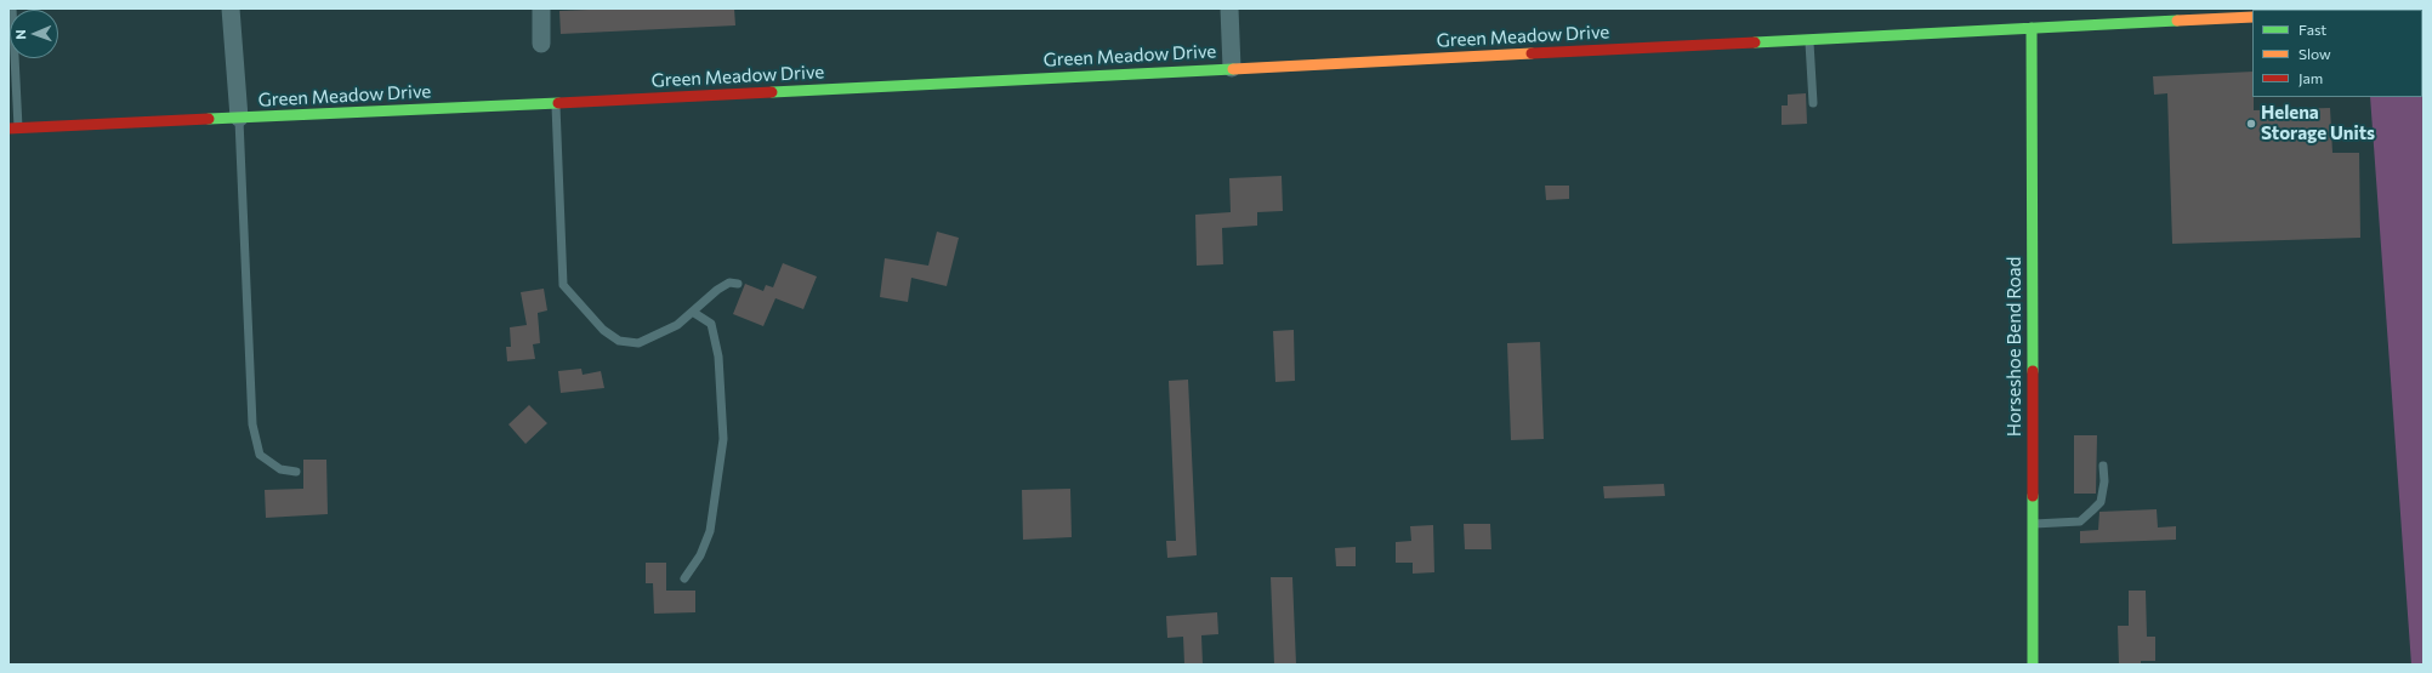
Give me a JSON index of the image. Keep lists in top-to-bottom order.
{
  "streets": {
    "main road": ["Green Meadow Drive", "Horseshoe Bend Road"]
  },
  "crossings": [
    ["Green Meadow Drive", "Horseshoe Bend Road"]
  ],
  "places": ["Helena Storage Units"],
  "legend": ["Fast", "Slow", "Jam"],
  "north": "left"
}
